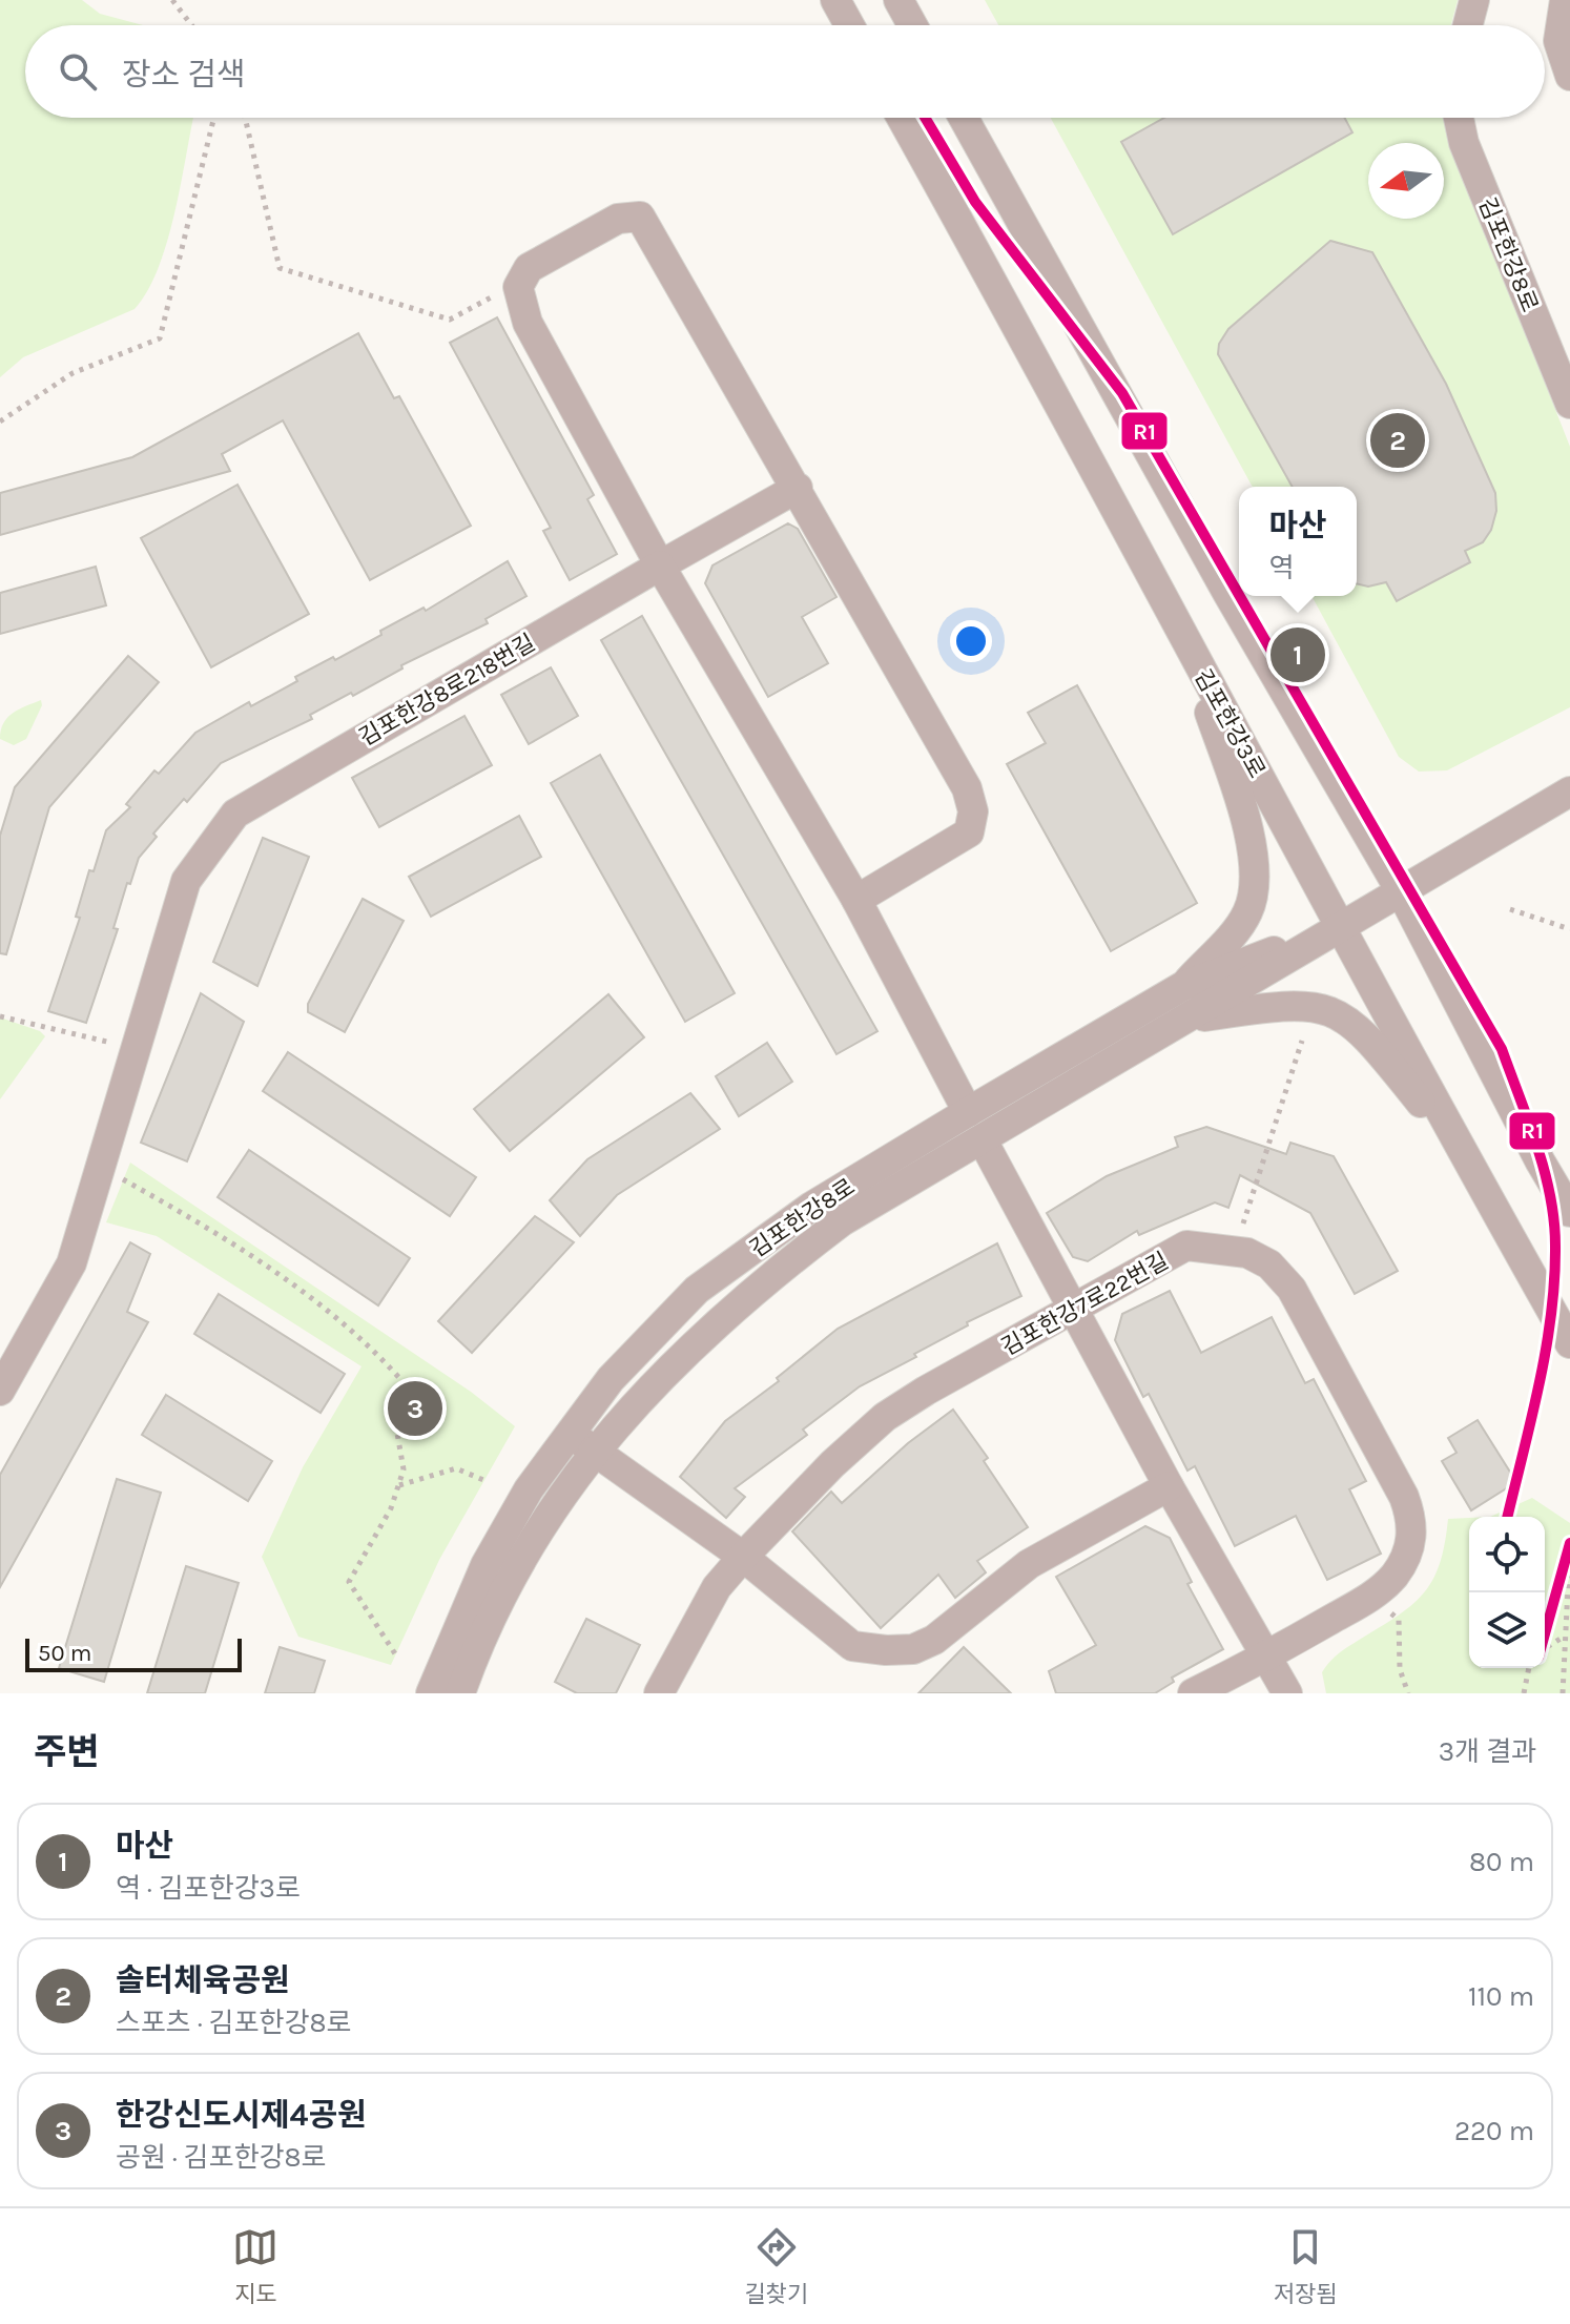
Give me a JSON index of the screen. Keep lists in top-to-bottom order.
{
  "streets": {
    "street": [
      "김포한강8로",
      "김포한강8로218번길",
      "김포한강3로",
      "김포한강7로22번길"
    ]
  },
  "crossings": [
    ["김포한강8로", "김포한강3로"]
  ],
  "lines": ["transit line R1"],
  "scale_bar": "50 m",
  "north": "left",
  "page": {
    "search": "장소 검색",
    "pins": ["2", "1", "3"],
    "popup": ["마산", "역"],
    "scale": "50 m",
    "heading": ["주변", "3개 결과"],
    "list": [
      {
        "mark": "1",
        "name": "마산",
        "note": "역 · 김포한강3로",
        "value": "80 m"
      },
      {
        "mark": "2",
        "name": "솔터체육공원",
        "note": "스포츠 · 김포한강8로",
        "value": "110 m"
      },
      {
        "mark": "3",
        "name": "한강신도시제4공원",
        "note": "공원 · 김포한강8로",
        "value": "220 m"
      }
    ],
    "nav": ["지도", "길찾기", "저장됨"]
  }
}
